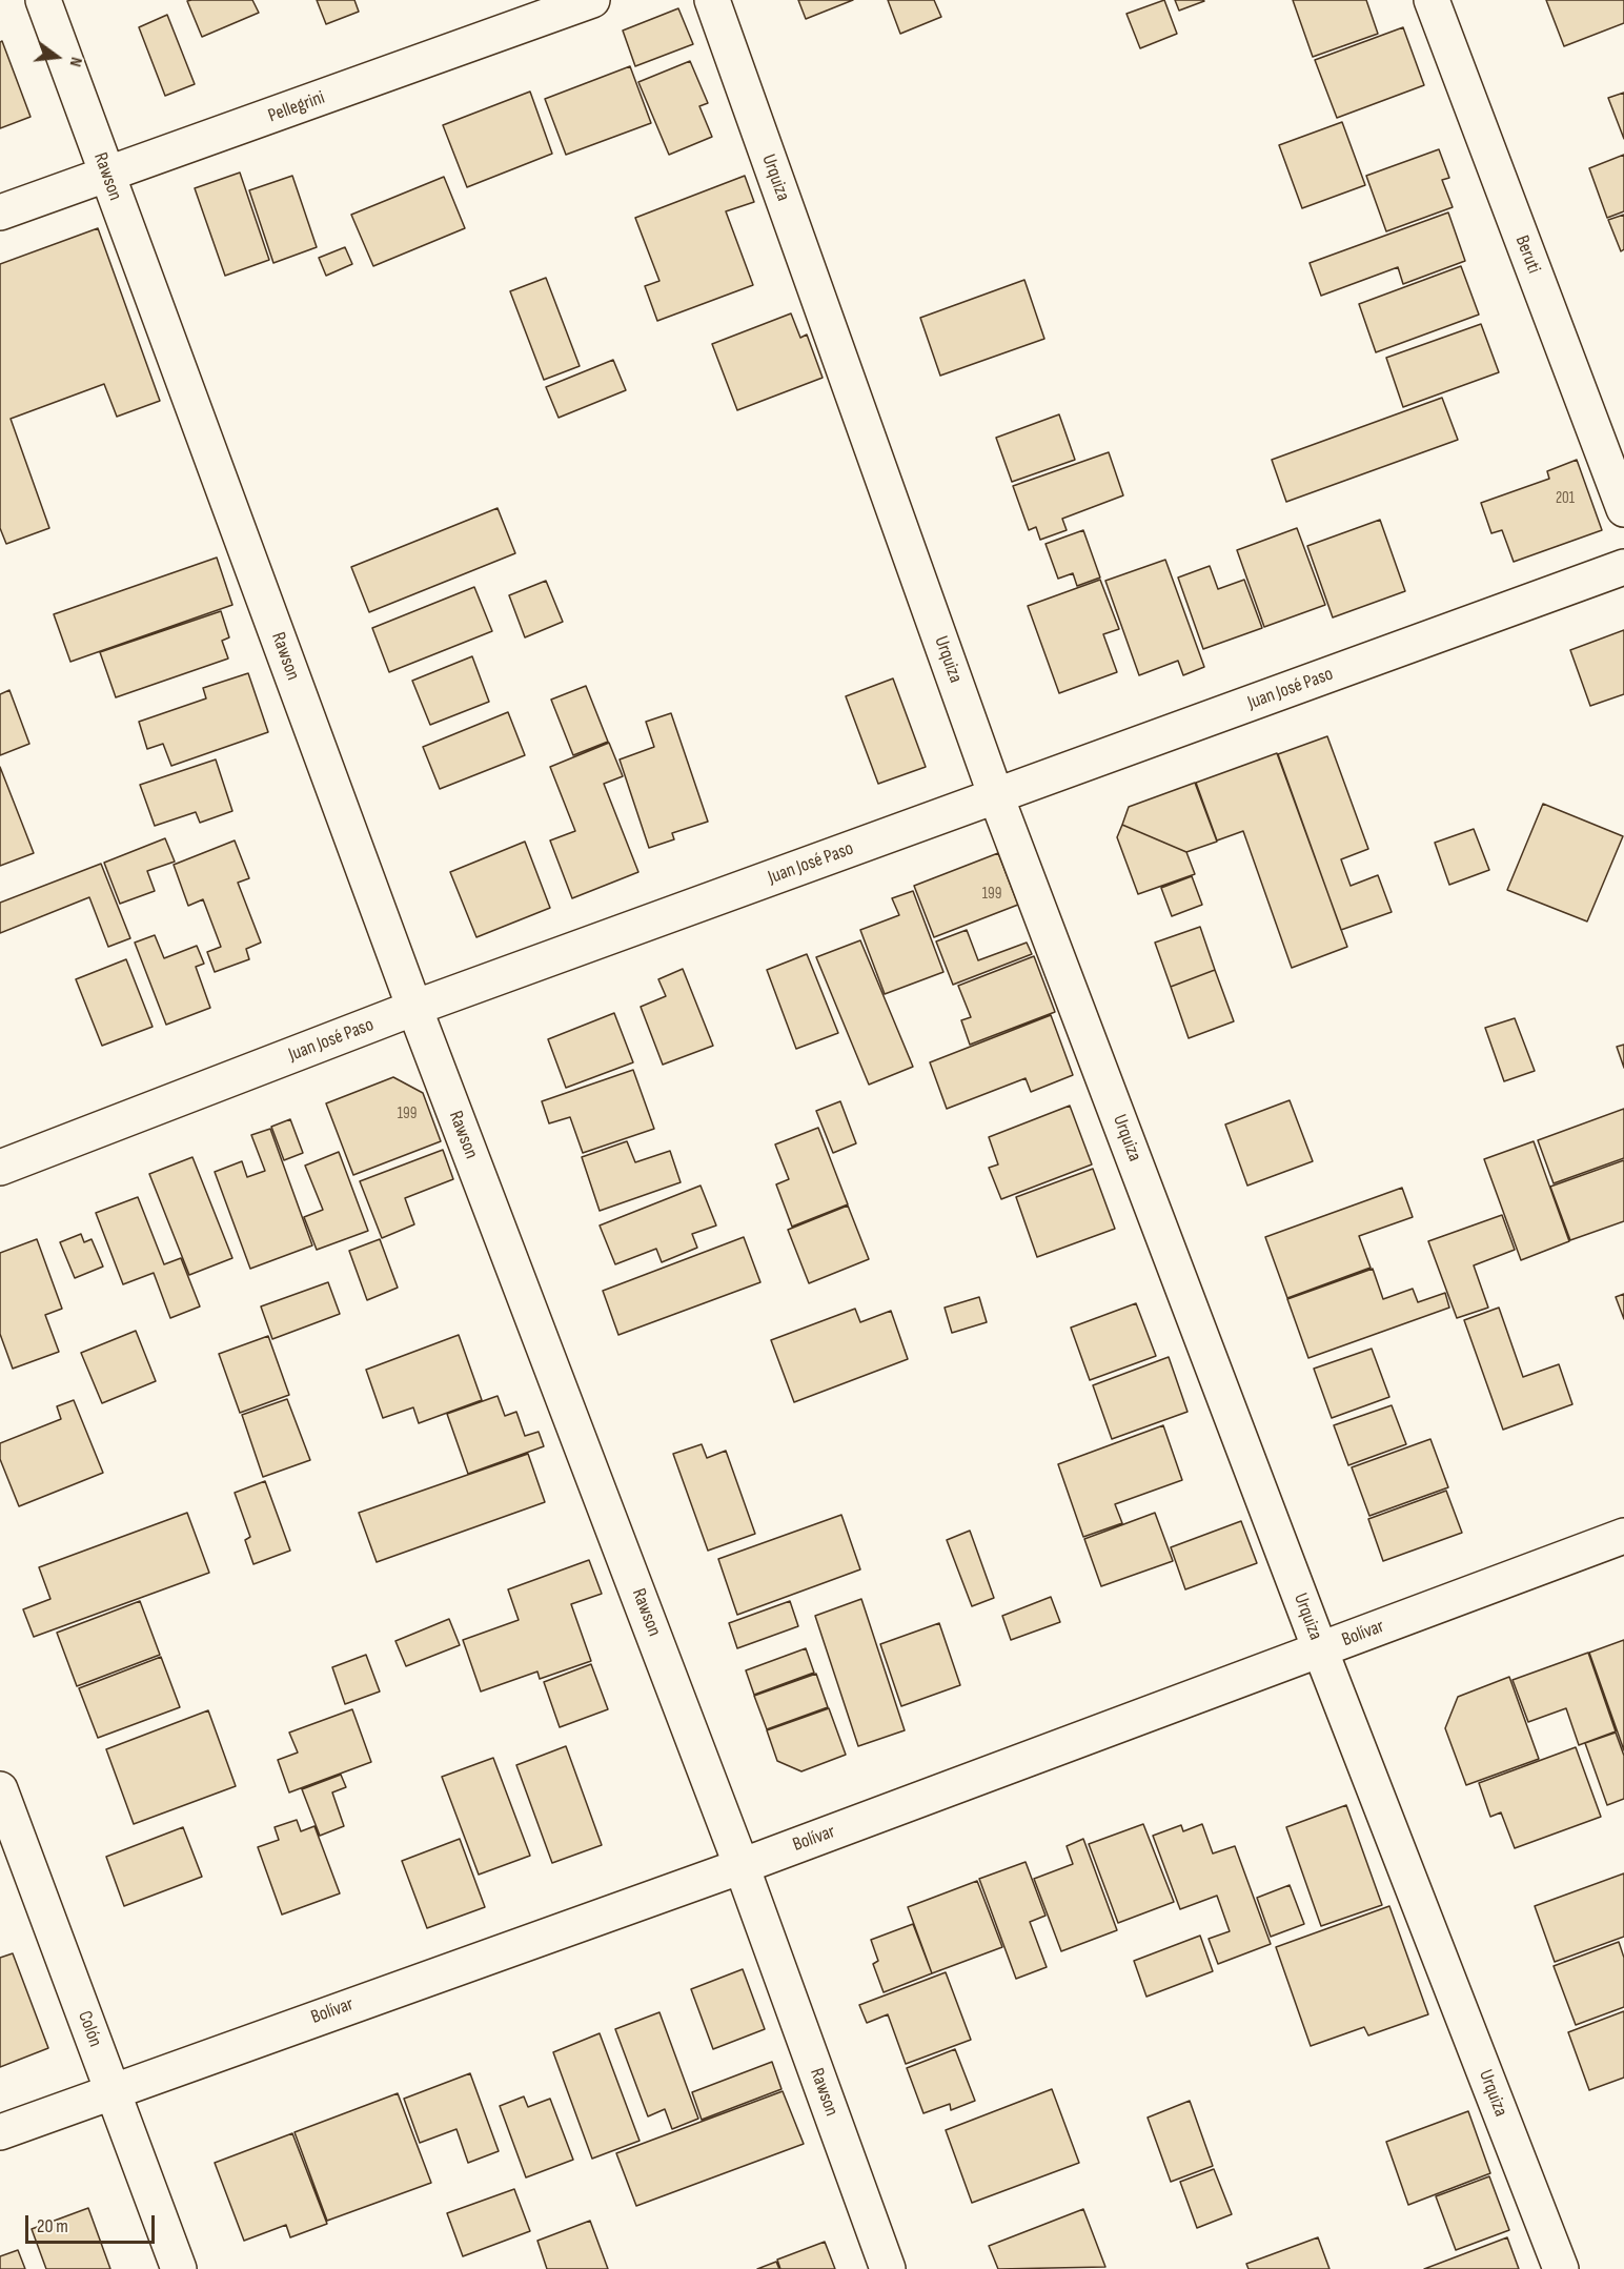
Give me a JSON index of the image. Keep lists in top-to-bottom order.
{
  "streets": {
    "street": [
      "Pellegrini",
      "Rawson",
      "Urquiza",
      "Beruti",
      "Juan José Paso",
      "Bolívar",
      "Colón"
    ]
  },
  "crossings": [
    ["Pellegrini", "Rawson"],
    ["Rawson", "Juan José Paso"],
    ["Rawson", "Bolívar"],
    ["Urquiza", "Juan José Paso"],
    ["Urquiza", "Bolívar"],
    ["Bolívar", "Colón"]
  ],
  "house_numbers": ["201", "199", "199"],
  "scale_bar": "20 m",
  "north": "right"
}
